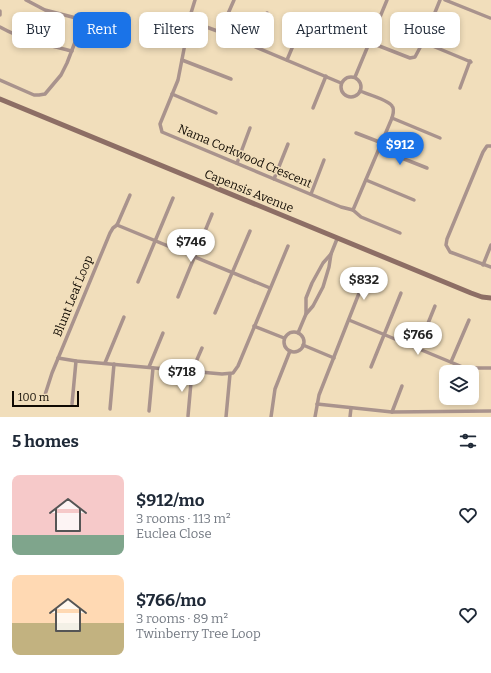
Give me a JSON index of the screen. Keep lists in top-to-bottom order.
{
  "streets": {
    "street": ["Nama Corkwood Crescent", "Capensis Avenue", "Blunt Leaf Loop"]
  },
  "scale_bar": "100 m",
  "page": {
    "chip": [
      "Buy",
      "Rent",
      "Filters",
      "New",
      "Apartment",
      "House"
    ],
    "price": [
      "$912",
      "$746",
      "$832",
      "$766",
      "$718"
    ],
    "scale": "100 m",
    "heading": "5 homes",
    "list": [
      {
        "name": "$912/mo",
        "note": "3 rooms · 113 m² · Euclea Close"
      },
      {
        "name": "$766/mo",
        "note": "3 rooms · 89 m² · Twinberry Tree Loop"
      }
    ]
  }
}
